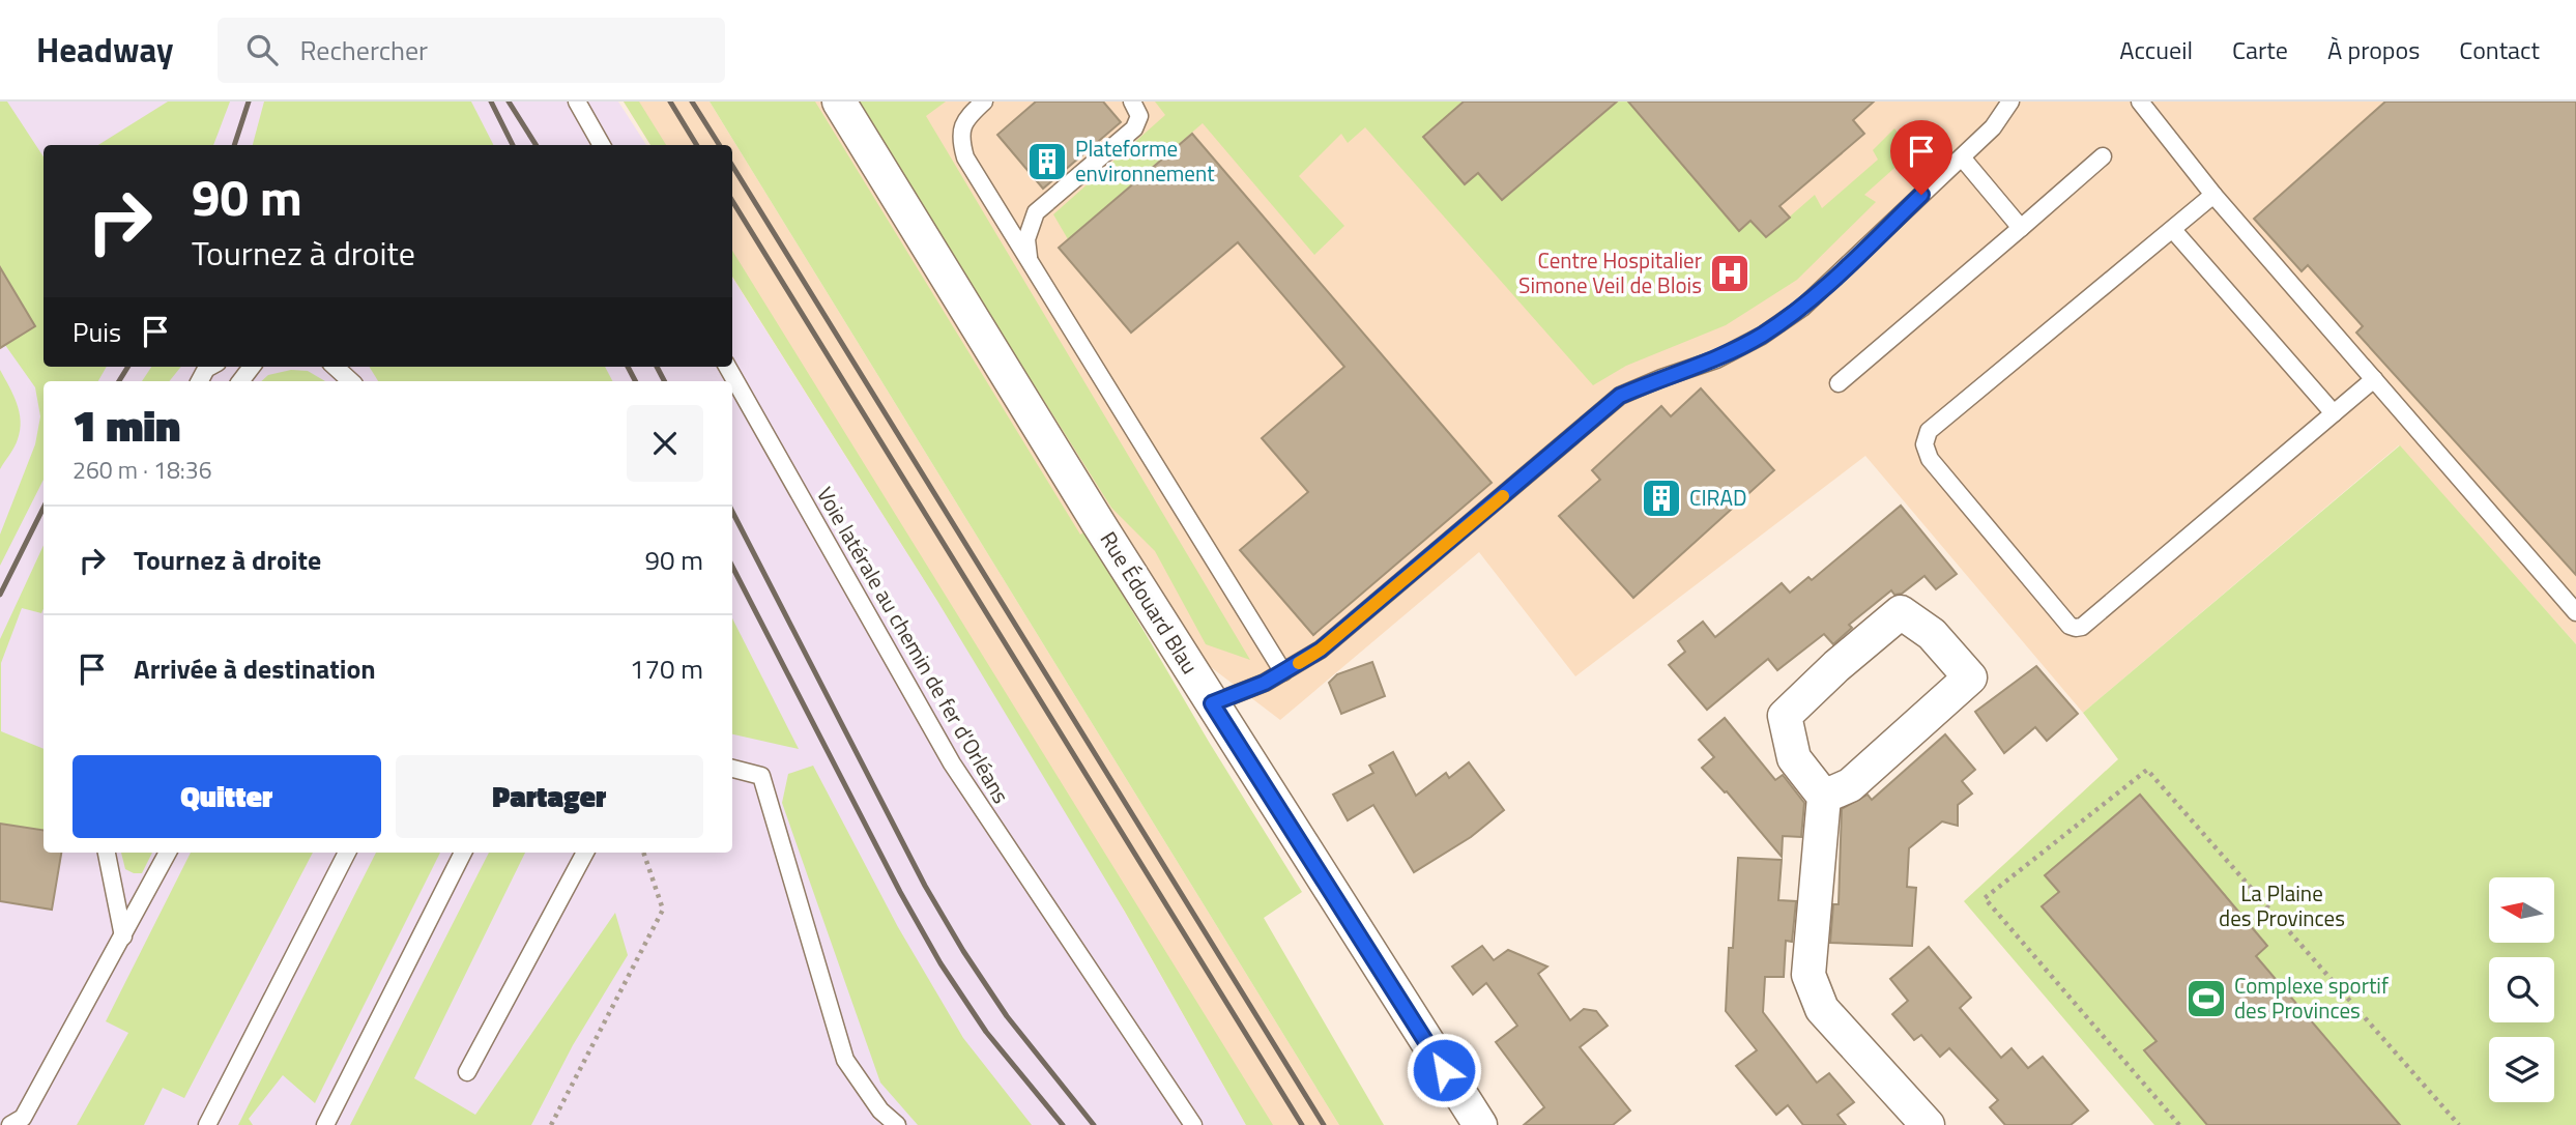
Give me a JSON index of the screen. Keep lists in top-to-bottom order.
{
  "streets": {
    "street": ["Rue Édouard Blau"],
    "lane": ["Voie latérale au chemin de fer d'Orléans"]
  },
  "parks": ["La Plaine des Provinces"],
  "places": {
    "building": ["Plateforme environnement", "CIRAD"],
    "hospital": ["Centre Hospitalier Simone Veil de Blois"],
    "sports": ["Complexe sportif des Provinces"]
  },
  "north": "left",
  "page": {
    "header": "Headway",
    "search": "Rechercher",
    "nav": [
      "Accueil",
      "Carte",
      "À propos",
      "Contact"
    ],
    "turn": ["90 m", "Tournez à droite"],
    "then": "Puis",
    "heading": ["1 min", "260 m · 18:36"],
    "list": [
      {
        "name": "Tournez à droite",
        "value": "90 m"
      },
      {
        "name": "Arrivée à destination",
        "value": "170 m"
      }
    ],
    "buttons": ["Quitter", "Partager"]
  }
}
